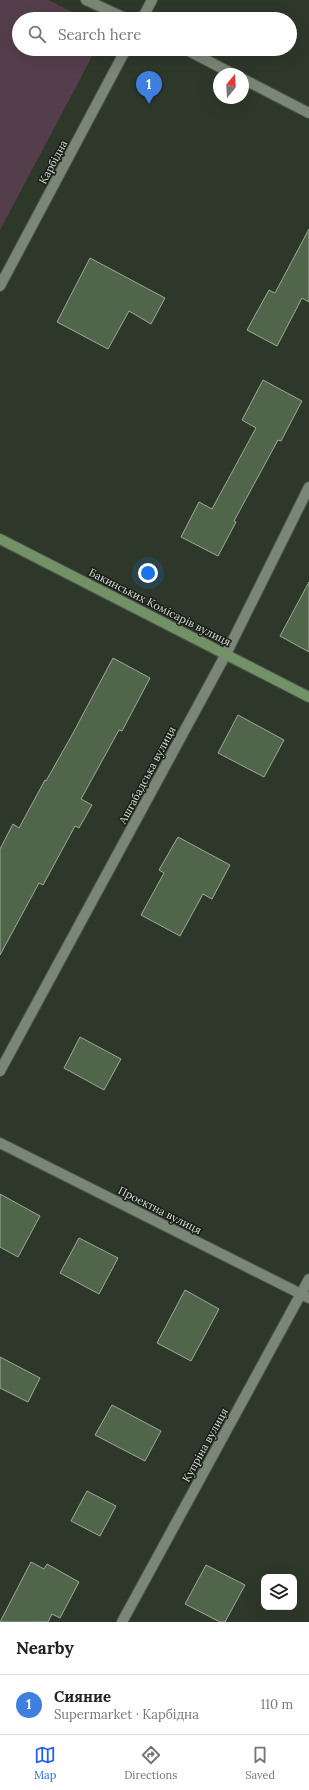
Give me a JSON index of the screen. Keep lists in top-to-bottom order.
{
  "streets": {
    "street": [
      "Карбідна",
      "Бакинських Комісарів вулиця",
      "Ашгабадська вулиця",
      "Проектна вулиця",
      "Купріна вулиця"
    ]
  },
  "crossings": [
    ["Бакинських Комісарів вулиця", "Ашгабадська вулиця"],
    ["Проектна вулиця", "Купріна вулиця"]
  ],
  "north": "top",
  "page": {
    "search": "Search here",
    "pins": "1",
    "heading": "Nearby",
    "list": [
      {
        "mark": "1",
        "name": "Сияние",
        "note": "Supermarket · Карбідна",
        "value": "110 m"
      }
    ],
    "nav": ["Map", "Directions", "Saved"]
  }
}
